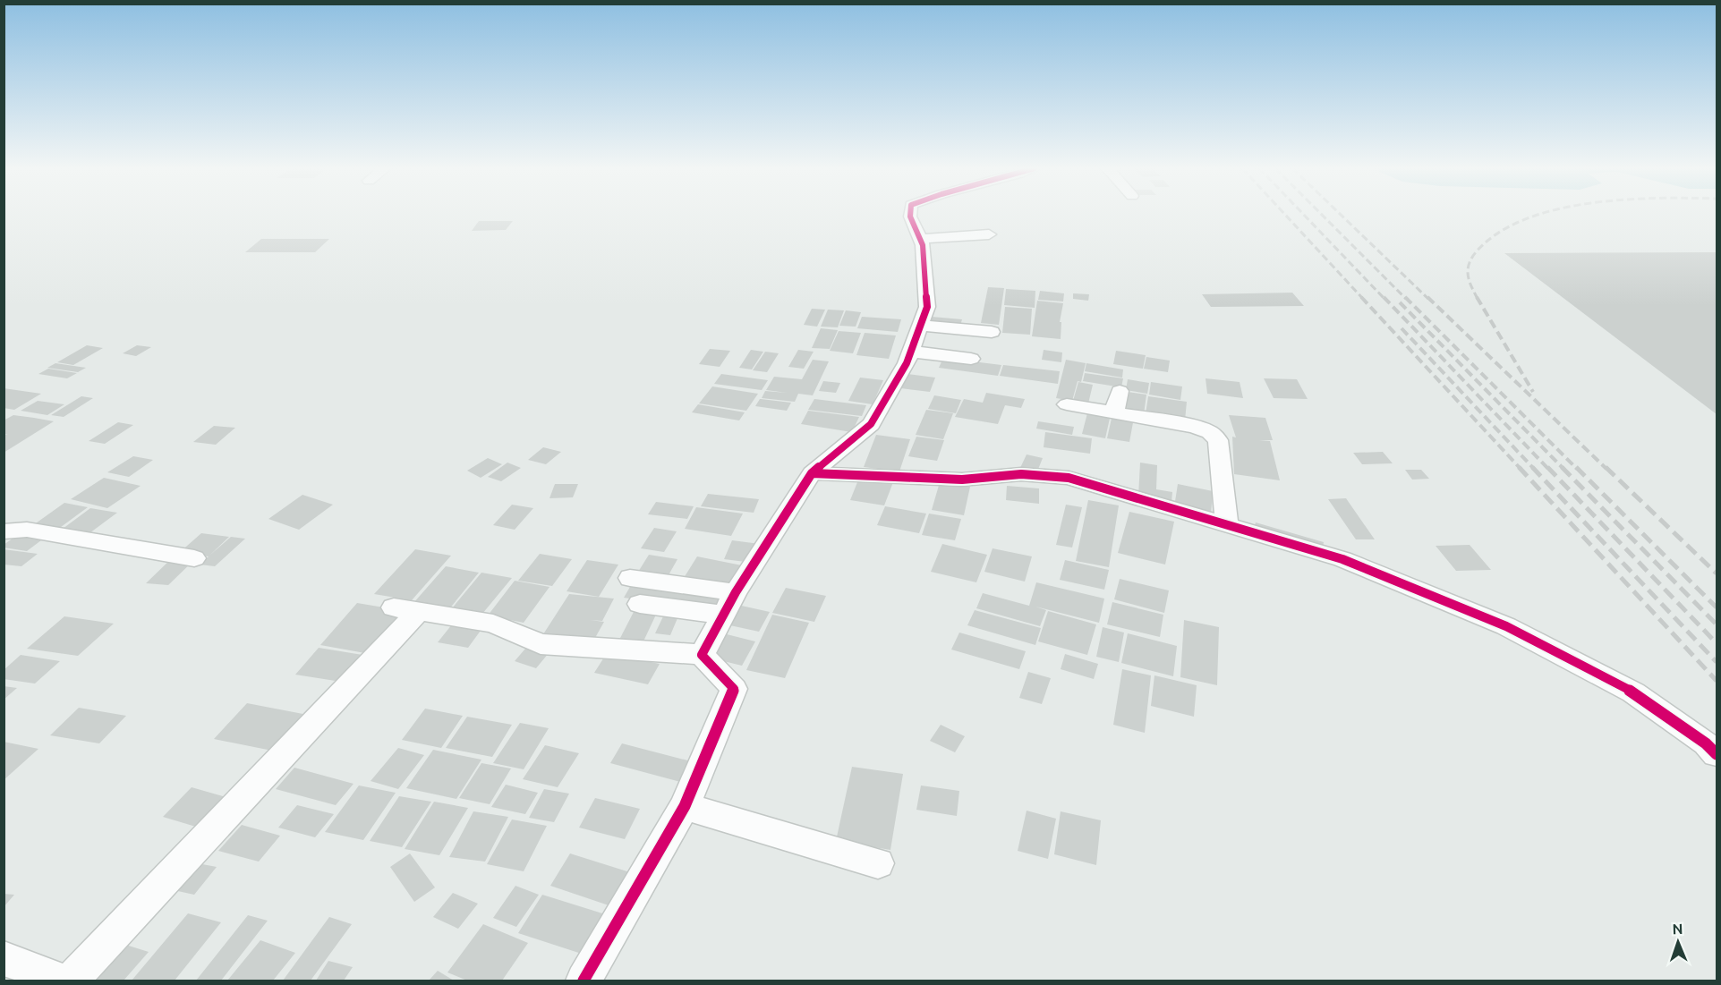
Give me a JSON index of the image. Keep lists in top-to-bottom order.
{
  "north": "top"
}
